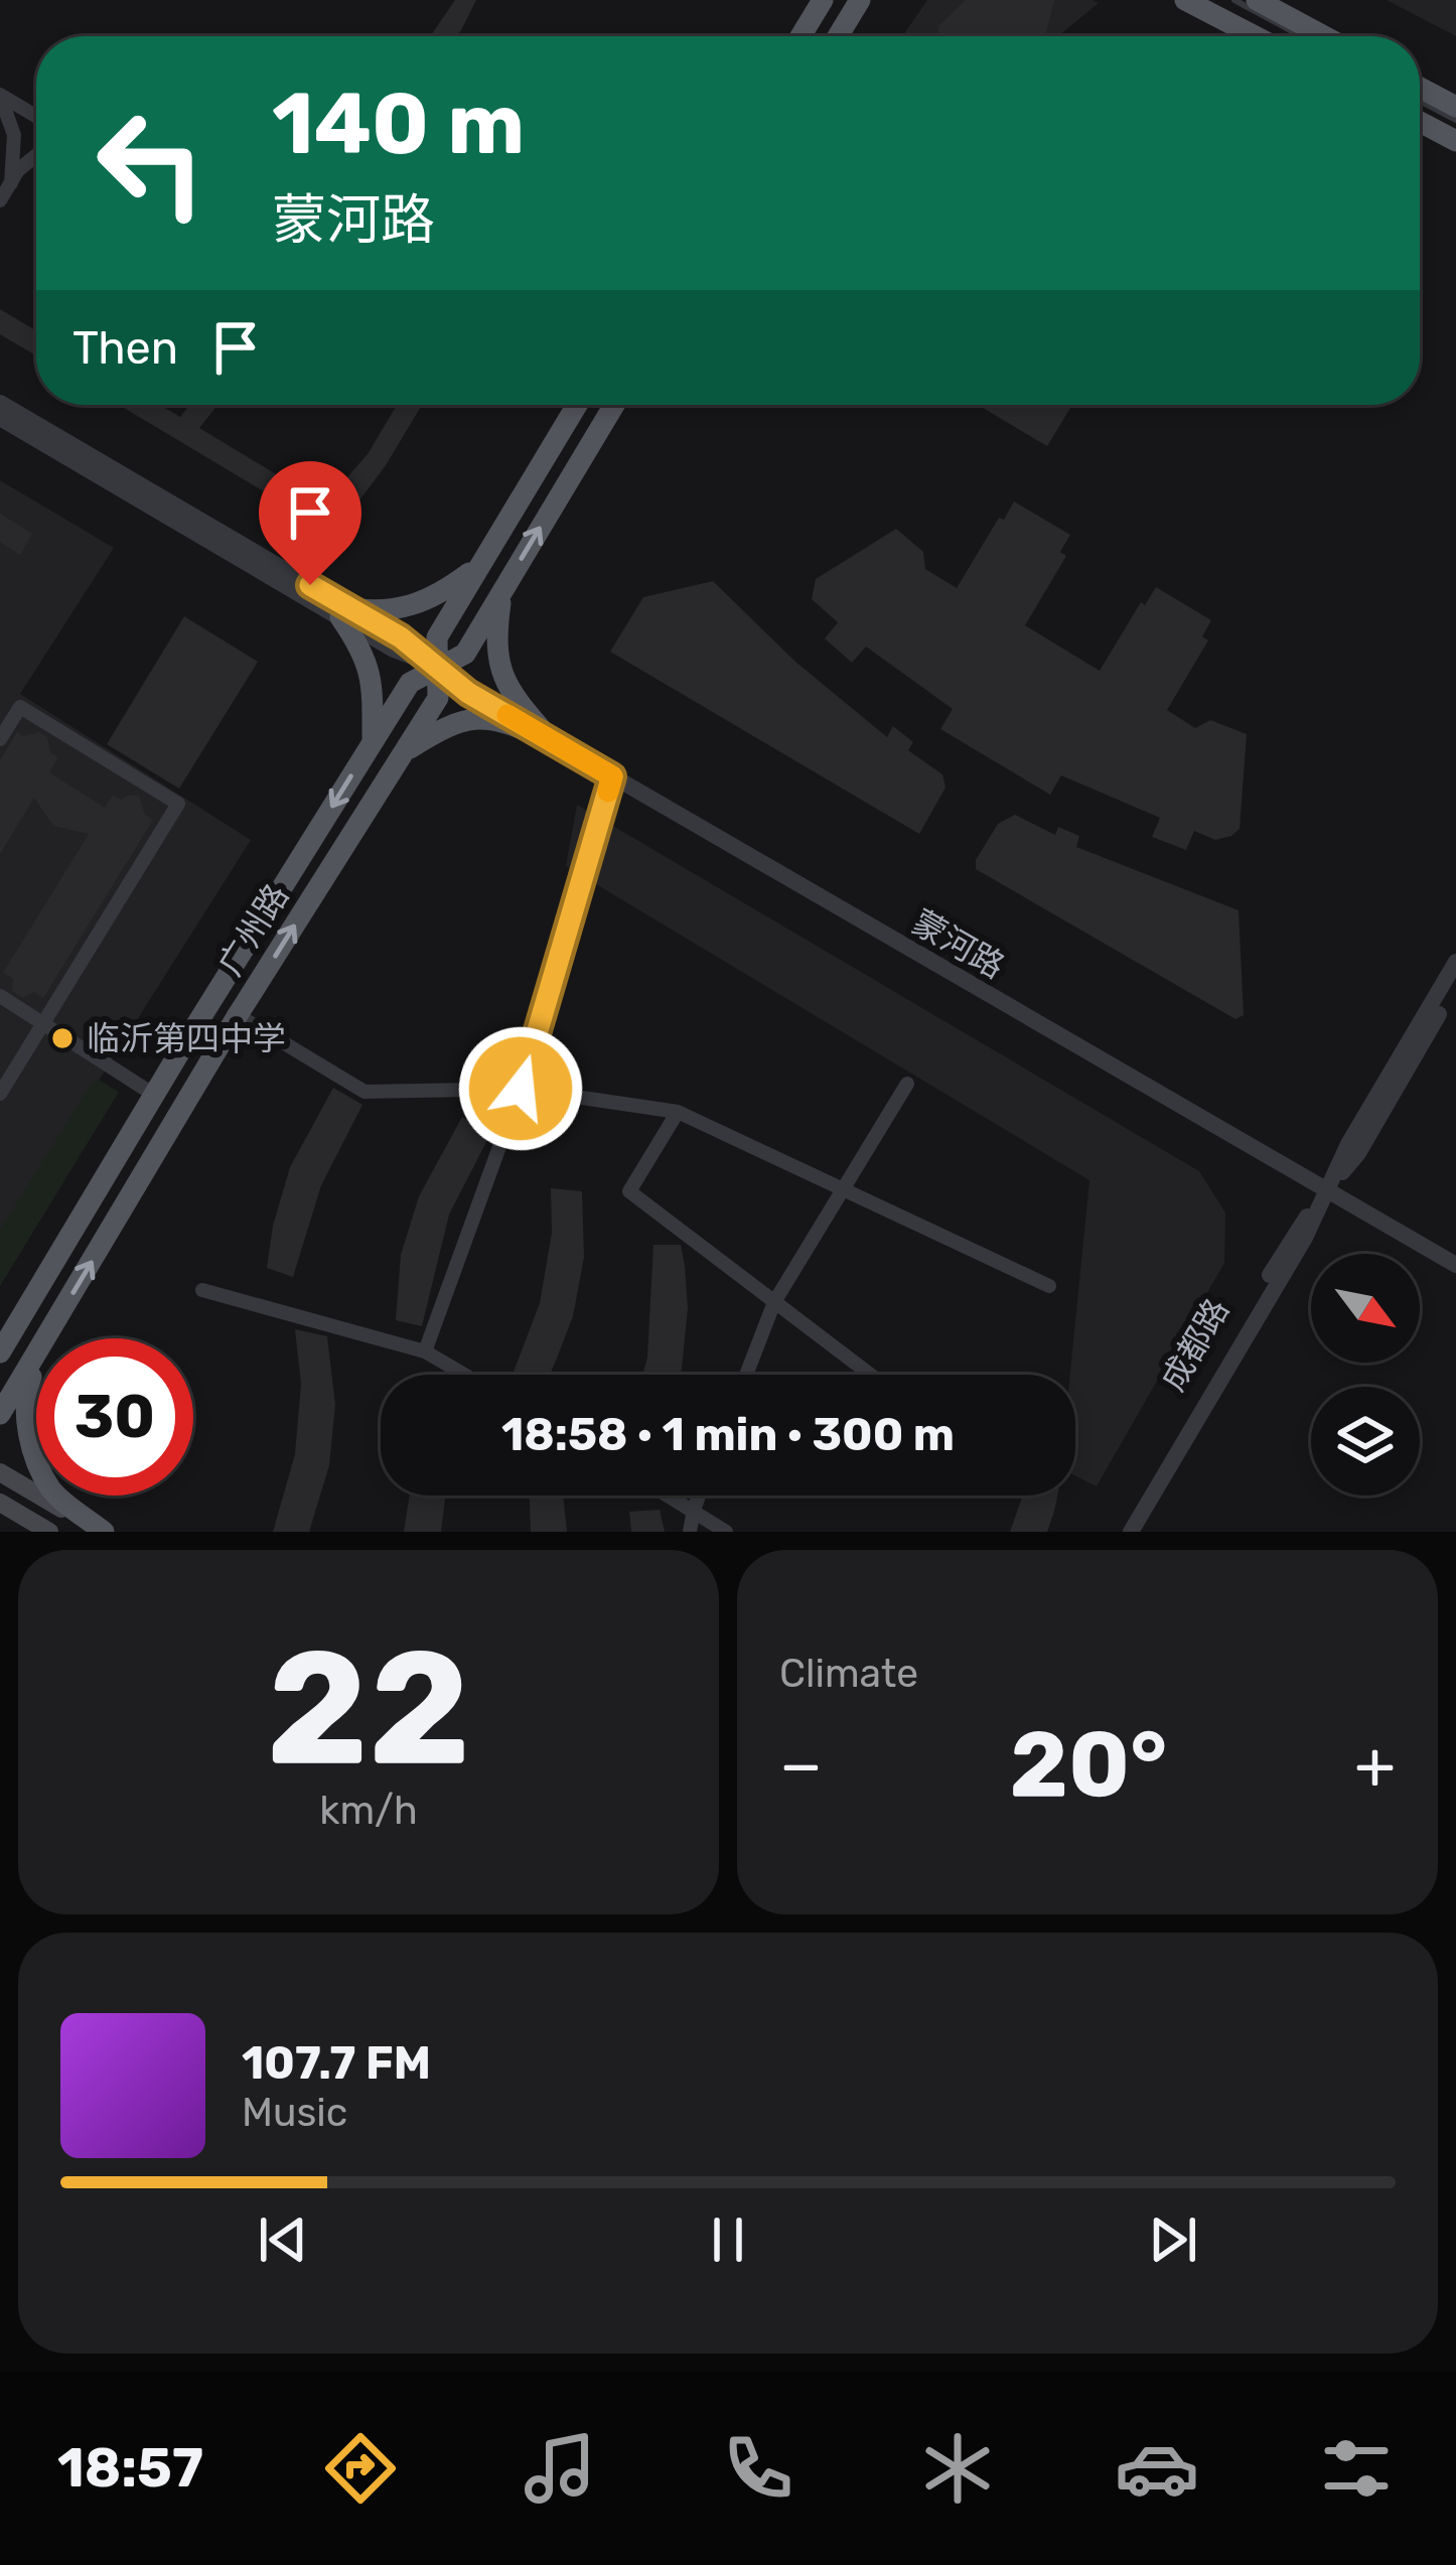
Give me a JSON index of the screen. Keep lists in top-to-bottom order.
{
  "streets": {
    "main road": ["广州路"],
    "street": ["蒙河路", "成都路"]
  },
  "crossings": [
    ["广州路", "蒙河路"],
    ["蒙河路", "成都路"]
  ],
  "places": ["临沂第四中学"],
  "north": "bottom right",
  "page": {
    "turn": ["140 m", "蒙河路"],
    "then": "Then",
    "limit": "30",
    "trip": "18:58 · 1 min · 300 m",
    "tile": [
      ["22", "km/h"],
      "Climate"
    ],
    "heat": ["−", "20°", "+"],
    "song": ["107.7 FM", "Music"],
    "tabs": "18:57"
  }
}
